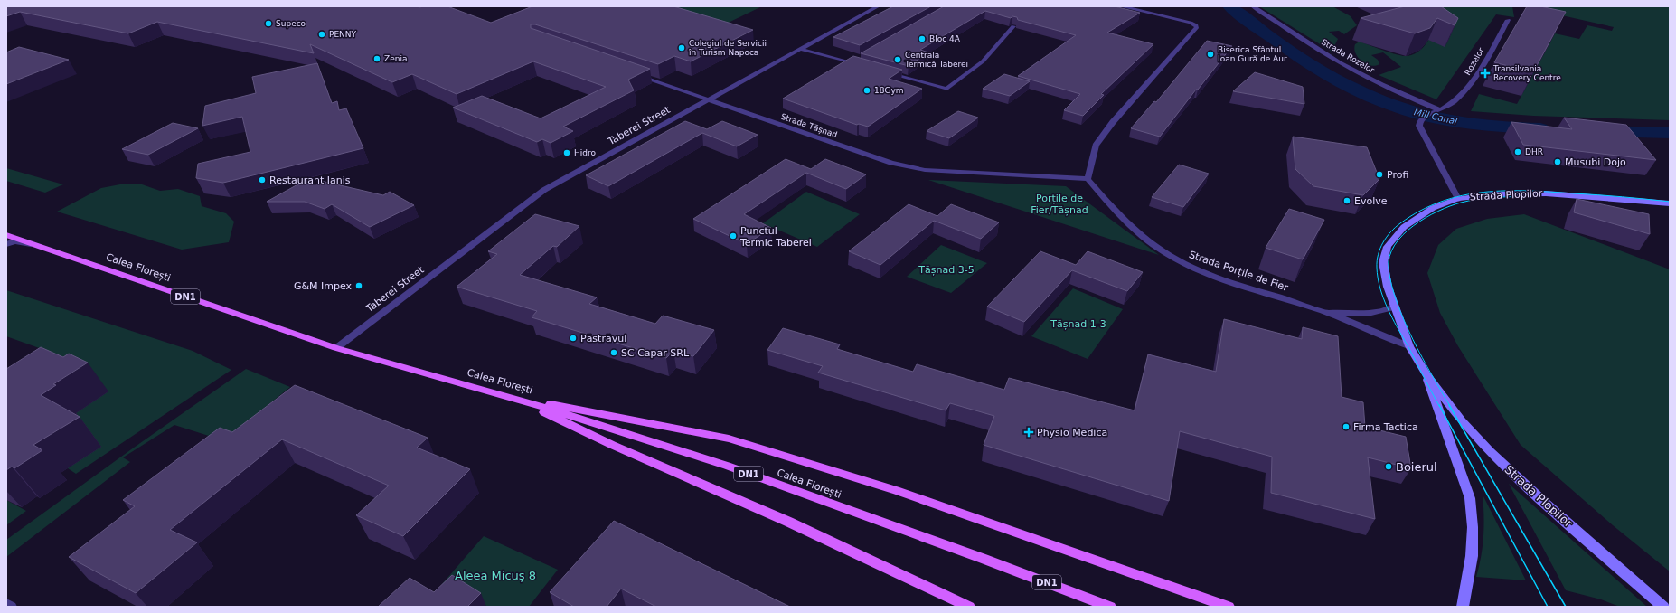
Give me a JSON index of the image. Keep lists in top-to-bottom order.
{
  "streets": {
    "main road": ["Strada Plopilor", "Calea Florești", "DN1"],
    "street": [
      "Strada Rozelor",
      "Rozelor",
      "Taberei Street",
      "Strada Tășnad",
      "Strada Porțile de Fier"
    ]
  },
  "crossings": [
    ["Strada Rozelor", "Rozelor"],
    ["Rozelor", "Strada Plopilor"],
    ["Taberei Street", "Strada Tășnad"],
    ["Taberei Street", "Calea Florești"],
    ["Strada Tășnad", "Strada Porțile de Fier"],
    ["Strada Plopilor", "Strada Porțile de Fier"]
  ],
  "water": ["Mill Canal"],
  "parks": [
    "Porțile de Fier/Tășnad",
    "Tășnad 3-5",
    "Tășnad 1-3",
    "Aleea Micuș 8"
  ],
  "places": {
    "other": [
      "Supeco",
      "PENNY",
      "Bloc 4A",
      "Colegiul de Servicii în Turism Napoca",
      "Biserica Sfântul Ioan Gură de Aur",
      "Zenia",
      "Centrala Termică Taberei",
      "18Gym",
      "DHR",
      "Hidro",
      "Musubi Dojo",
      "Profi",
      "Restaurant Ianis",
      "Evolve",
      "Punctul Termic Taberei",
      "G&M Impex",
      "Păstrăvul",
      "SC Capar SRL",
      "Firma Tactica",
      "Boierul"
    ],
    "health": ["Transilvania Recovery Centre", "Physio Medica"]
  }
}
